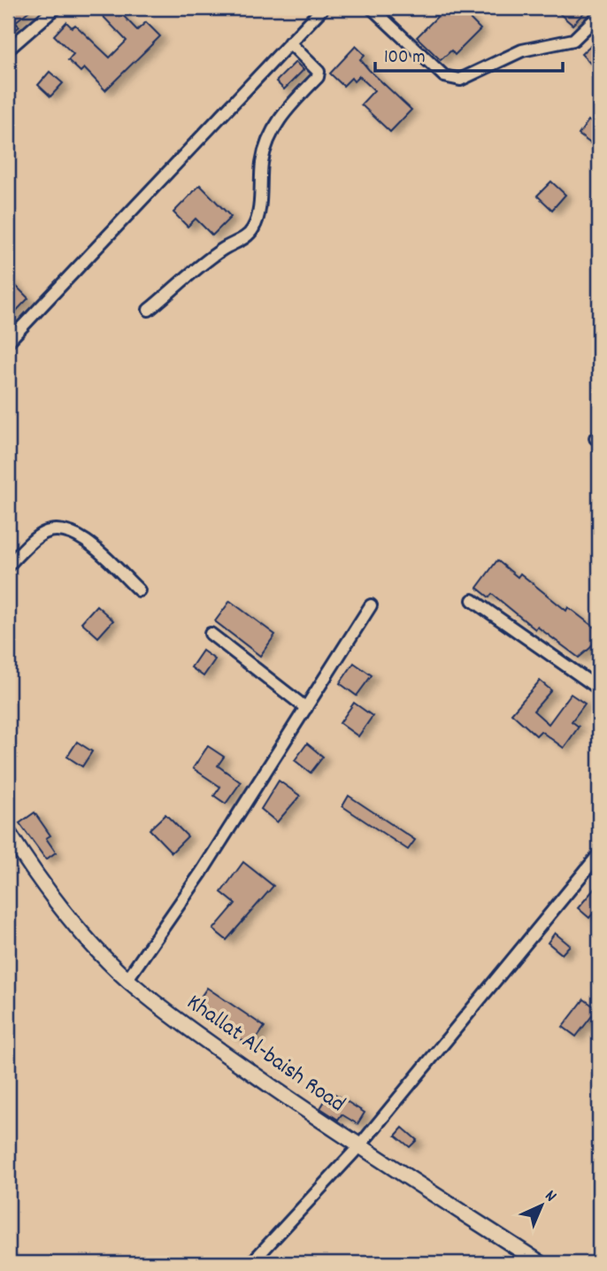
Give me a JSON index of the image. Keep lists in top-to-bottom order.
{
  "streets": {
    "street": ["Khallat Al-baish Road"]
  },
  "scale_bar": "100 m",
  "north": "top right"
}
